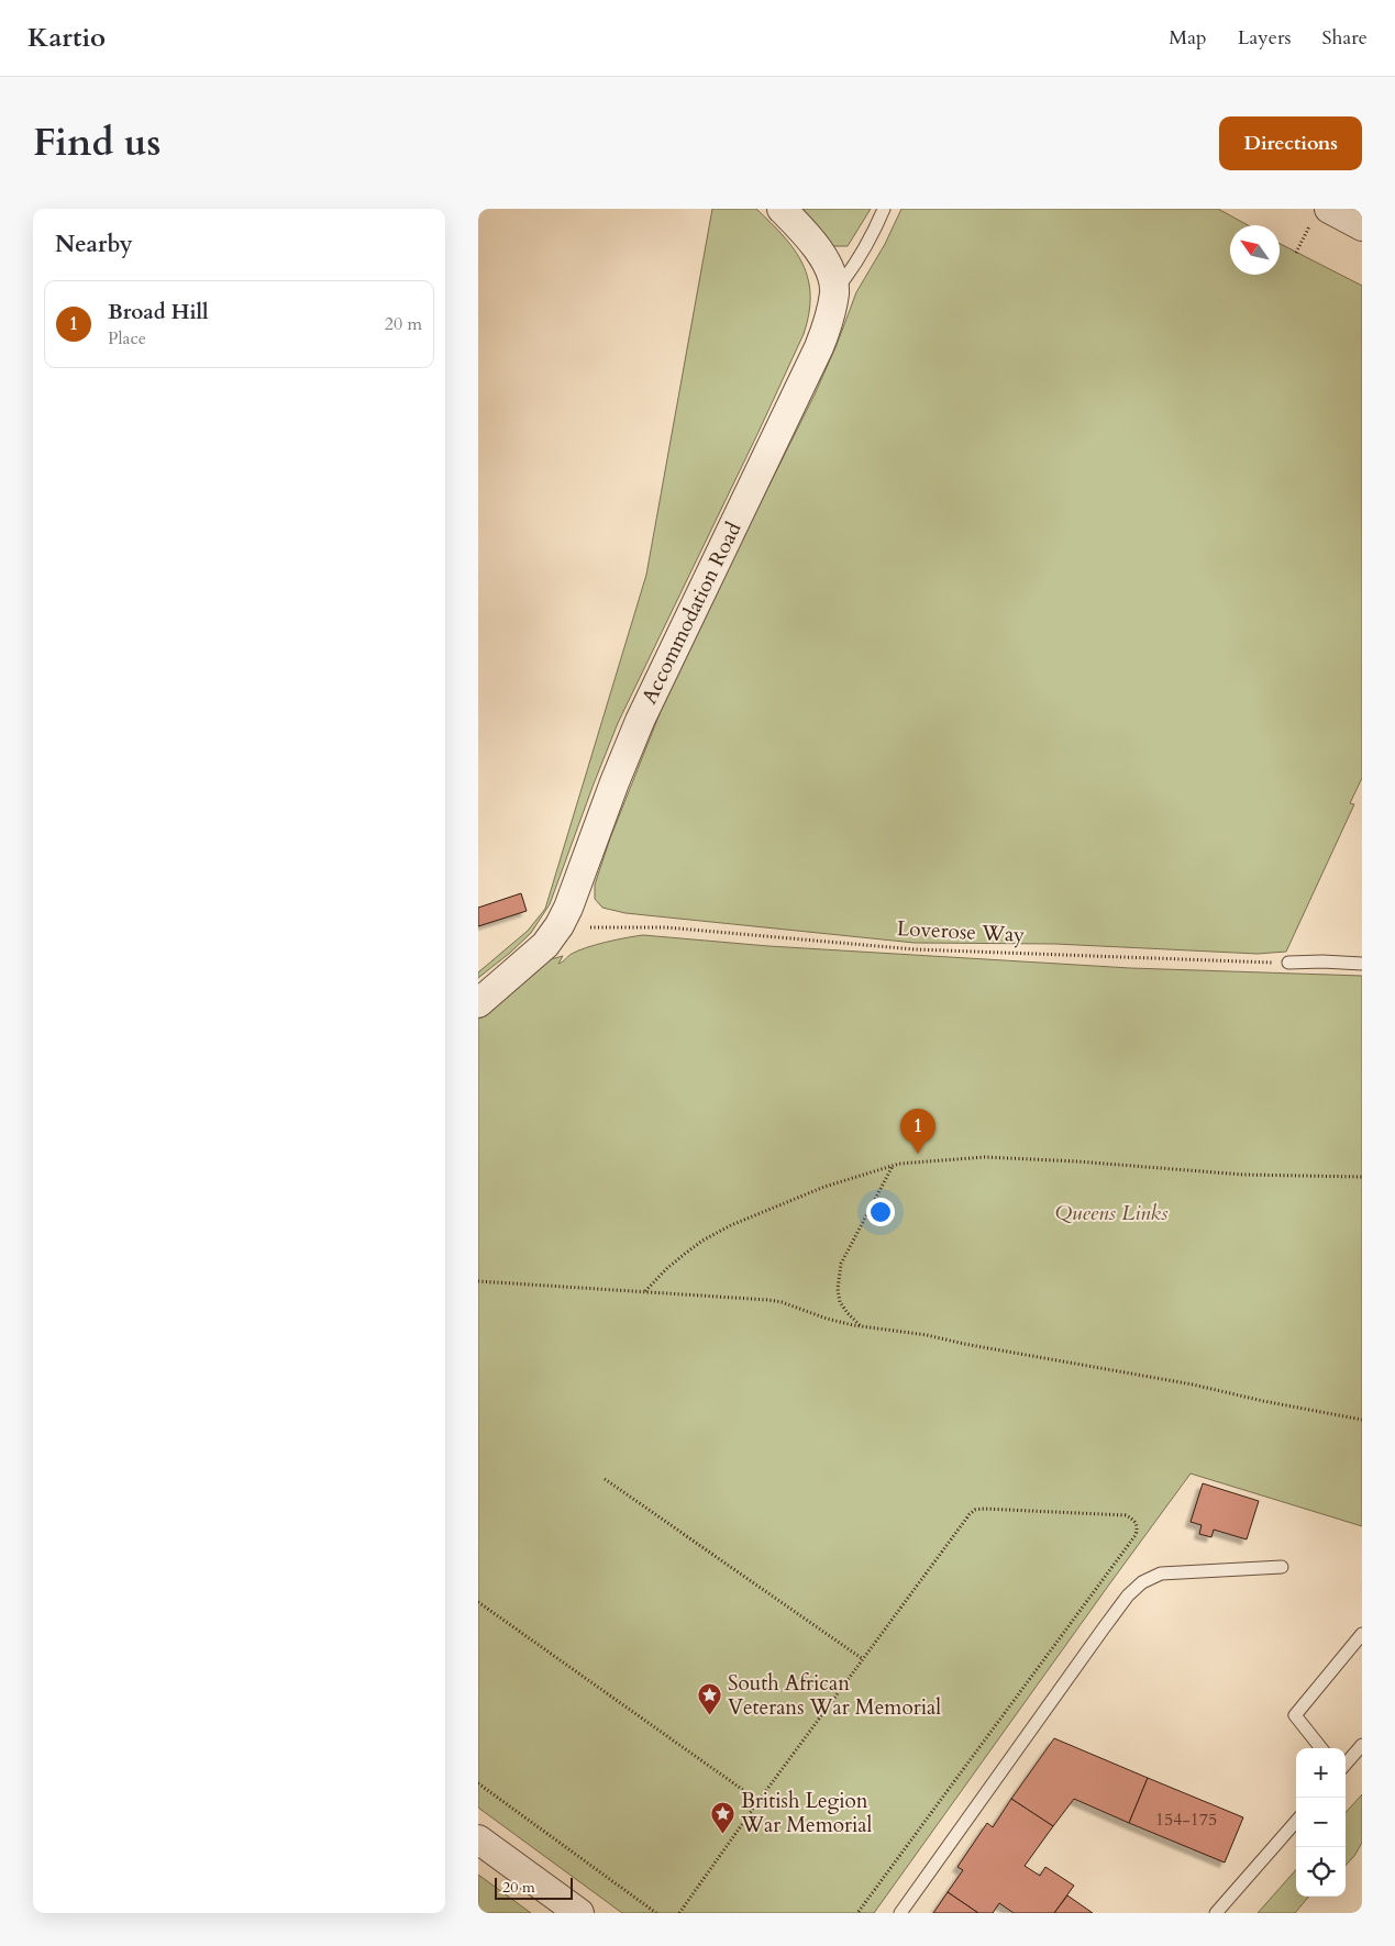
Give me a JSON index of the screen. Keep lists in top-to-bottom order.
{
  "streets": {
    "street": ["Accommodation Road"],
    "path": ["Loverose Way"]
  },
  "crossings": [
    ["Accommodation Road", "Loverose Way"]
  ],
  "parks": ["Queens Links"],
  "places": {
    "place": ["South African Veterans War Memorial", "British Legion War Memorial"]
  },
  "house_numbers": ["154-175"],
  "scale_bar": "20 m",
  "north": "top left",
  "page": {
    "header": "Kartio",
    "nav": ["Map", "Layers", "Share"],
    "title": "Find us",
    "buttons": "Directions",
    "heading": "Nearby",
    "list": [
      {
        "mark": "1",
        "name": "Broad Hill",
        "note": "Place",
        "value": "20 m"
      }
    ],
    "pins": "1",
    "map_buttons": ["+", "−"],
    "scale": "20 m"
  }
}
